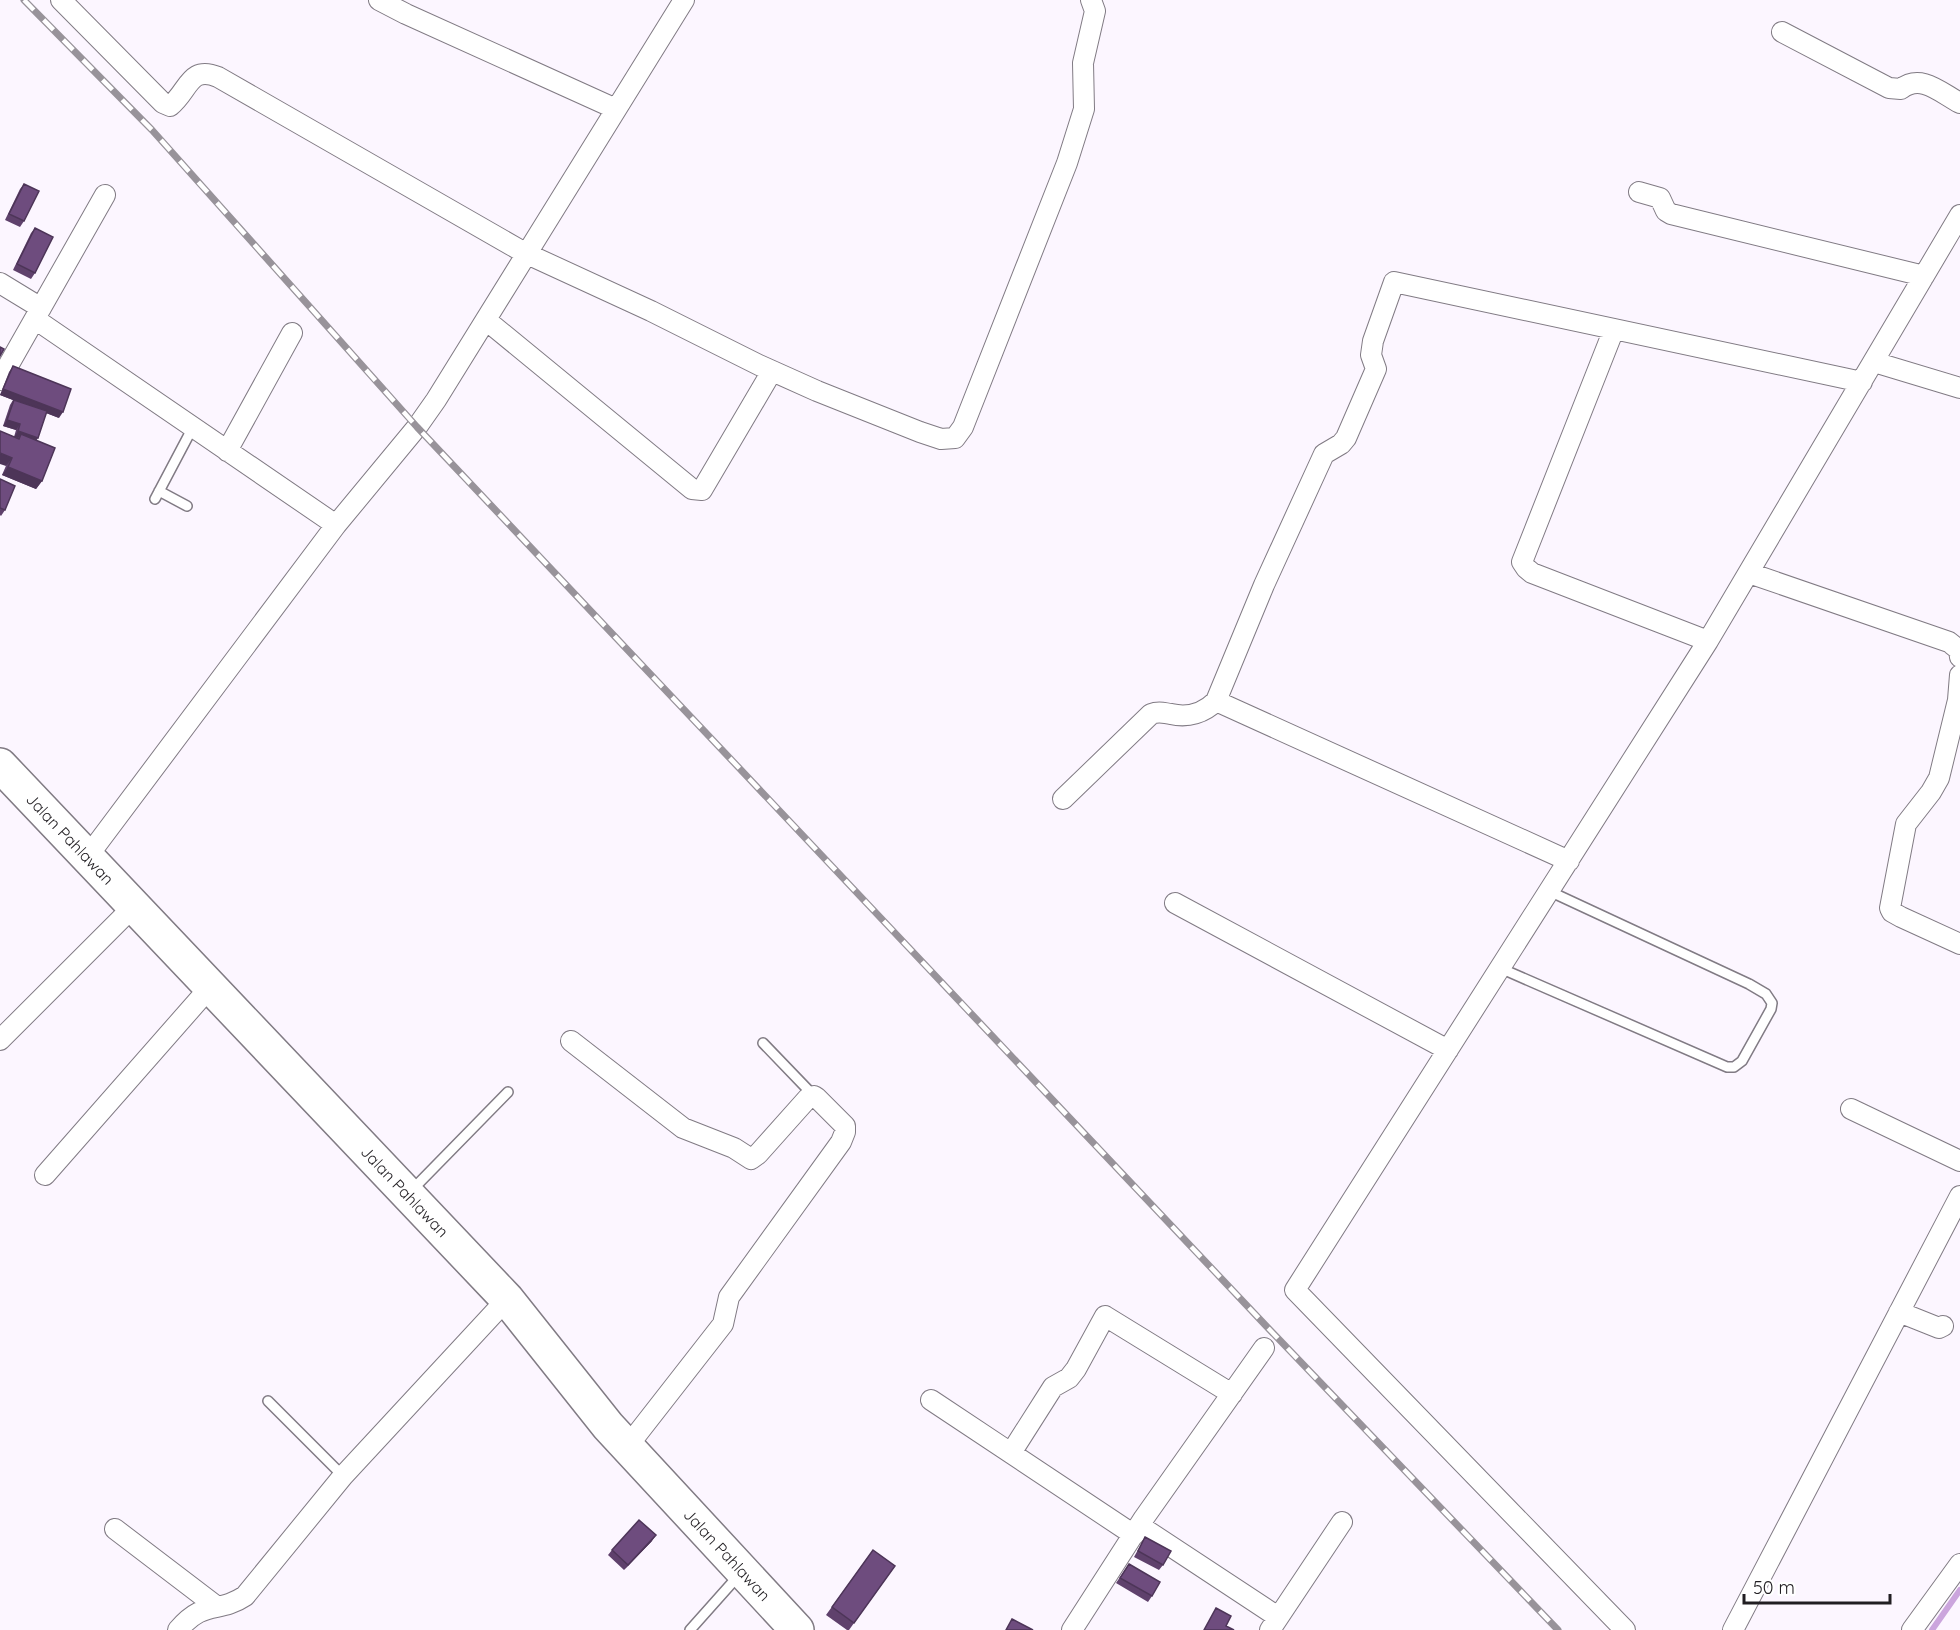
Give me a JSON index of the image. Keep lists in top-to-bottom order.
{
  "streets": {
    "highway": ["Jalan Pahlawan"]
  },
  "scale_bar": "50 m"
}
